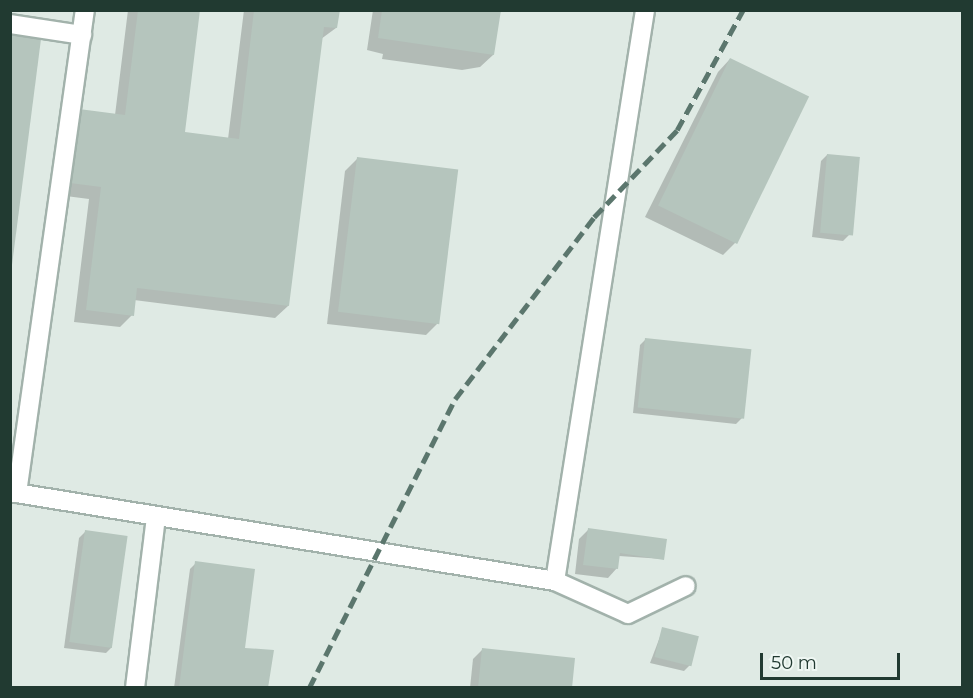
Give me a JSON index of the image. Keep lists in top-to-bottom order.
{
  "scale_bar": "50 m"
}
